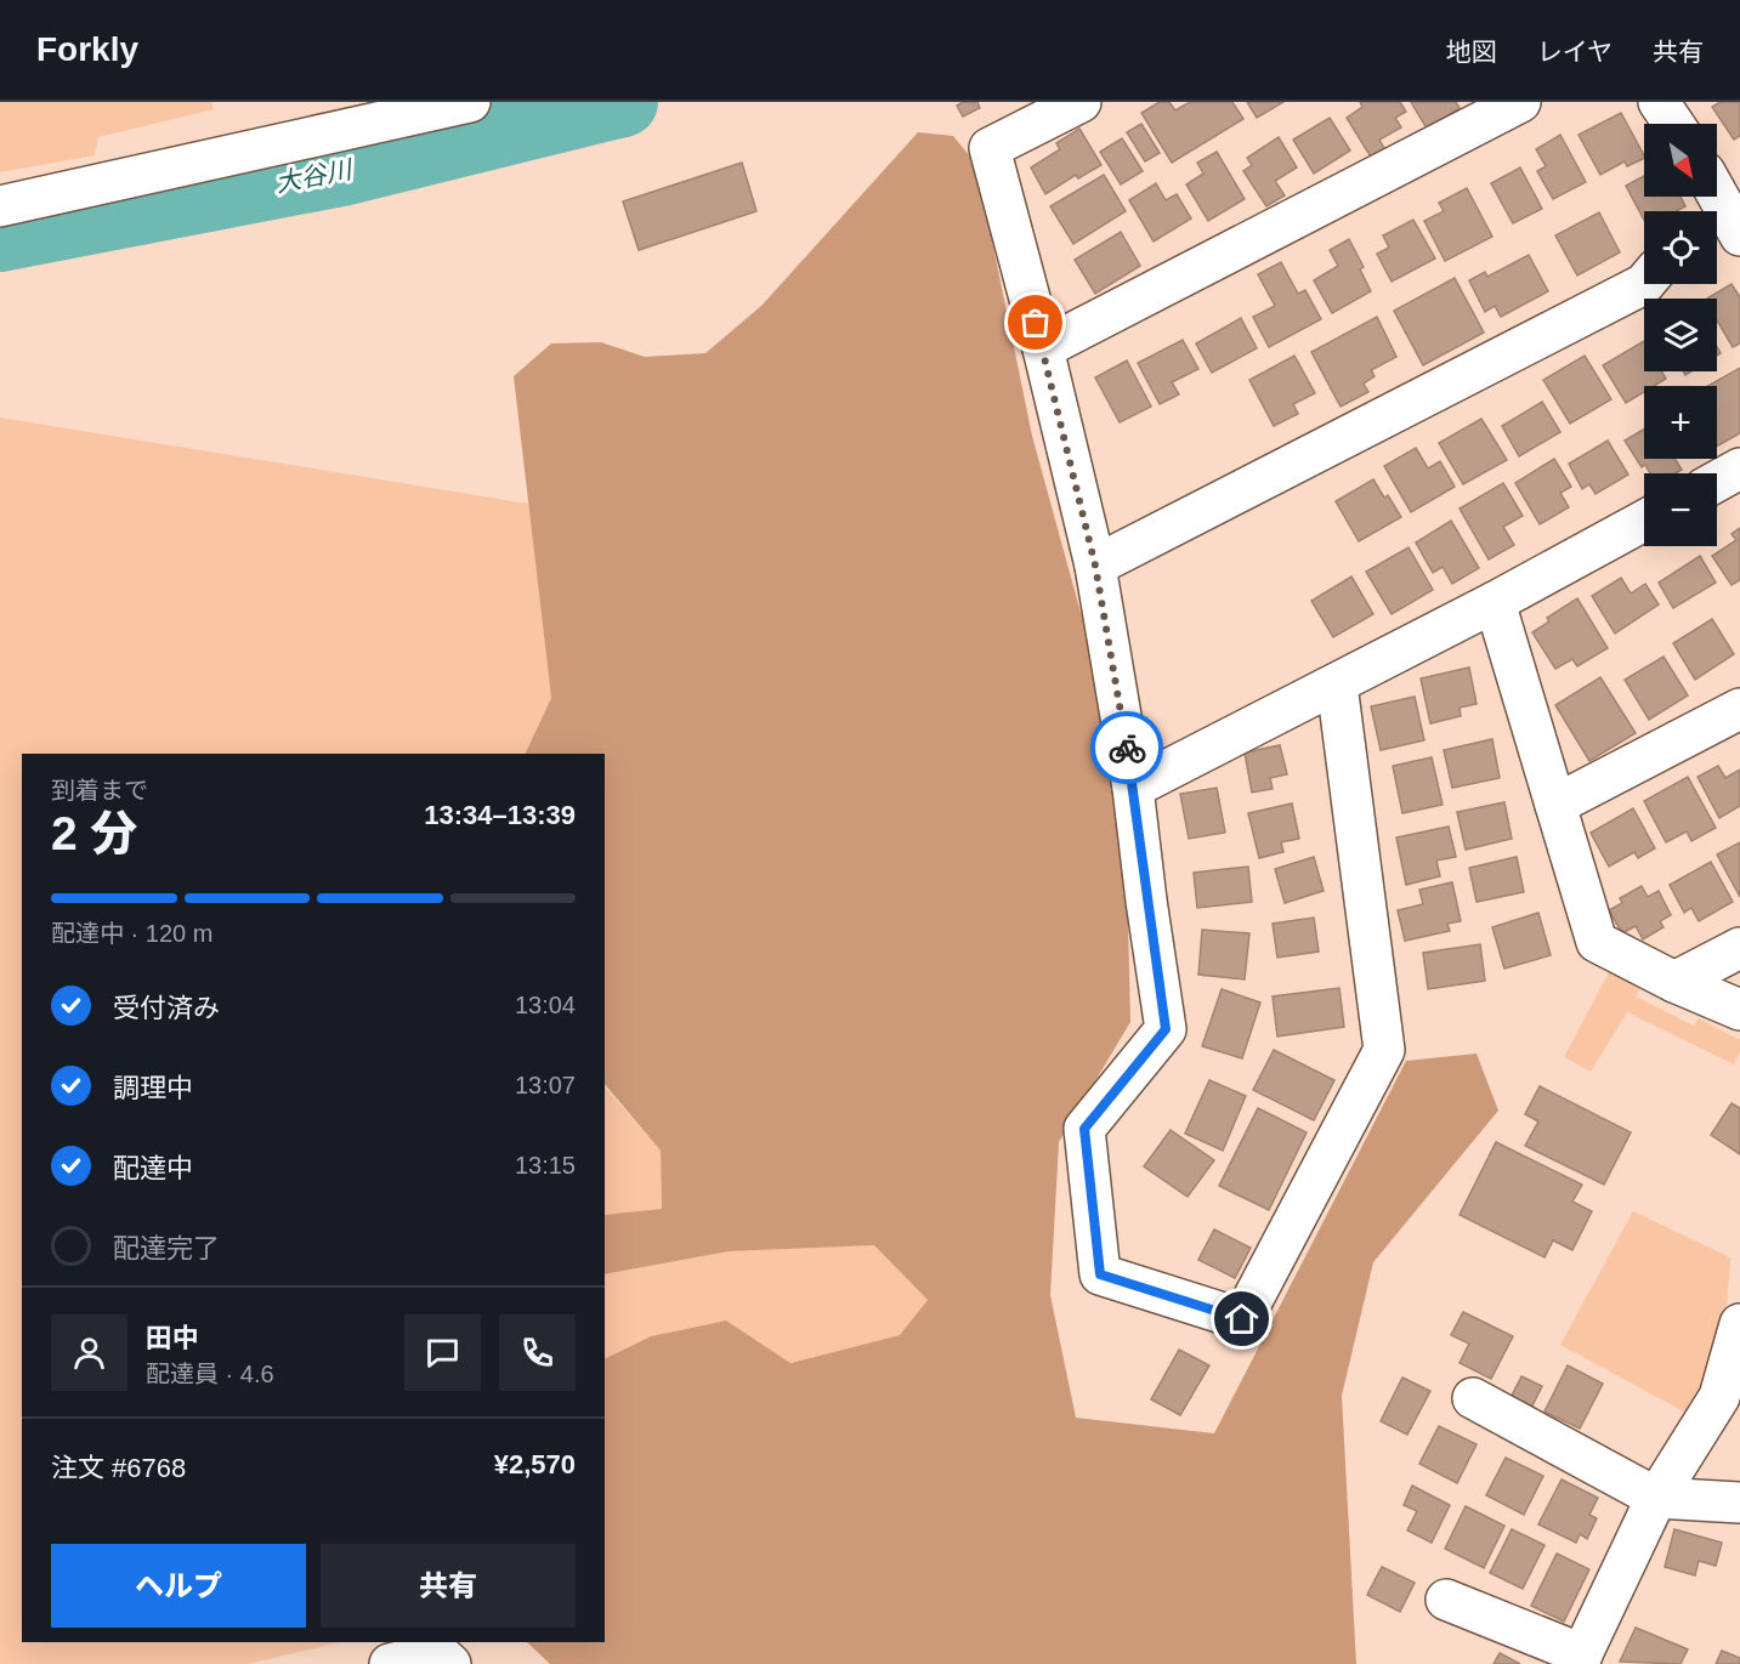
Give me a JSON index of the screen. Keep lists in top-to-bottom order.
{
  "water": ["大谷川"],
  "north": "bottom right",
  "page": {
    "header": "Forkly",
    "nav": ["地図", "レイヤ", "共有"],
    "map_buttons": ["+", "−"],
    "heading": ["2 分", "到着まで", "13:34–13:39"],
    "panel": [
      "田中",
      "配達員 · 4.6",
      "注文 #6768",
      "¥2,570"
    ],
    "bar": "配達中 · 120 m",
    "list": [
      ["受付済み", "13:04"],
      ["調理中", "13:07"],
      ["配達中", "13:15"],
      "配達完了"
    ],
    "buttons": ["ヘルプ", "共有"]
  }
}
